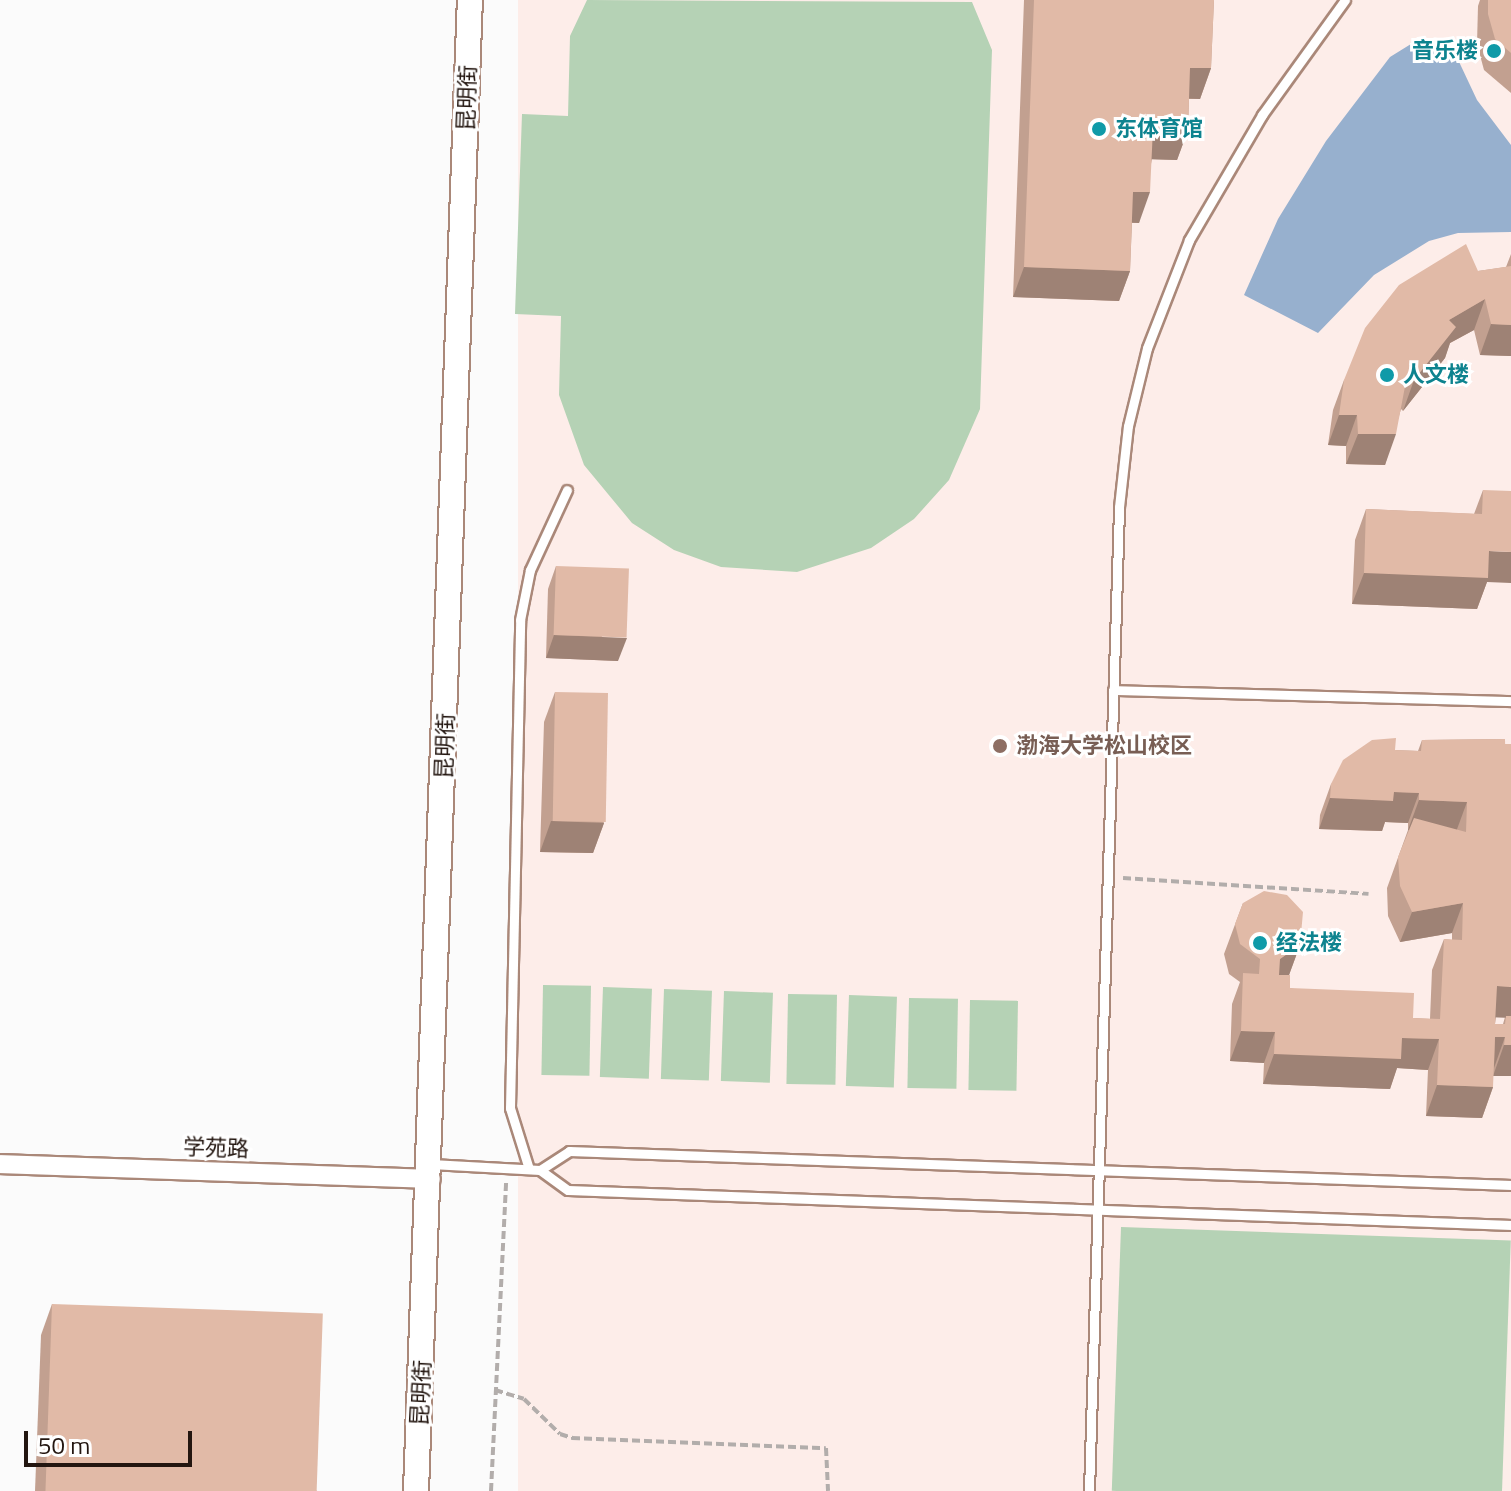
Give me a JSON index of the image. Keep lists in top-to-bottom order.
{
  "streets": {
    "street": ["昆明街", "学苑路"]
  },
  "crossings": [
    ["昆明街", "学苑路"]
  ],
  "places": [
    "音乐楼",
    "东体育馆",
    "人文楼",
    "渤海大学松山校区",
    "经法楼"
  ],
  "scale_bar": "50 m"
}
